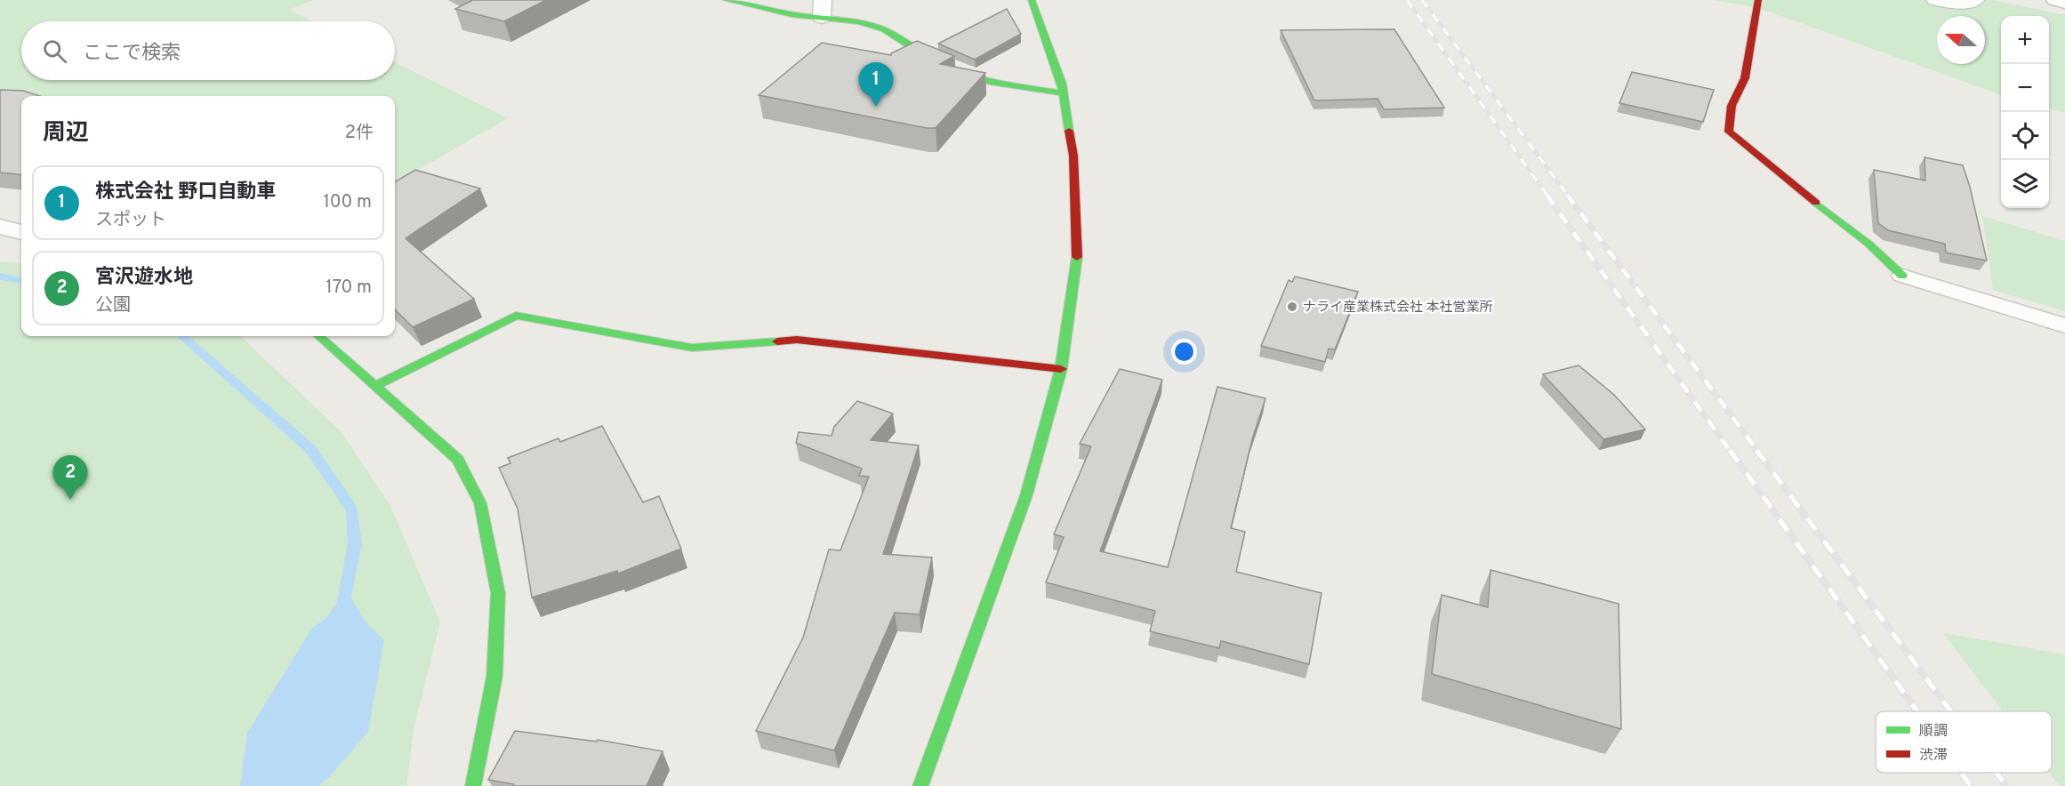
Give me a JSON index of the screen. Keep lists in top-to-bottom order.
{
  "places": ["ナライ産業株式会社 本社営業所"],
  "legend": ["順調", "渋滞"],
  "north": "left",
  "page": {
    "map_buttons": ["+", "−"],
    "search": "ここで検索",
    "pins": ["1", "2"],
    "heading": ["周辺", "2件"],
    "list": [
      {
        "mark": "1",
        "name": "株式会社 野口自動車",
        "note": "スポット",
        "value": "100 m"
      },
      {
        "mark": "2",
        "name": "宮沢遊水地",
        "note": "公園",
        "value": "170 m"
      }
    ]
  }
}
